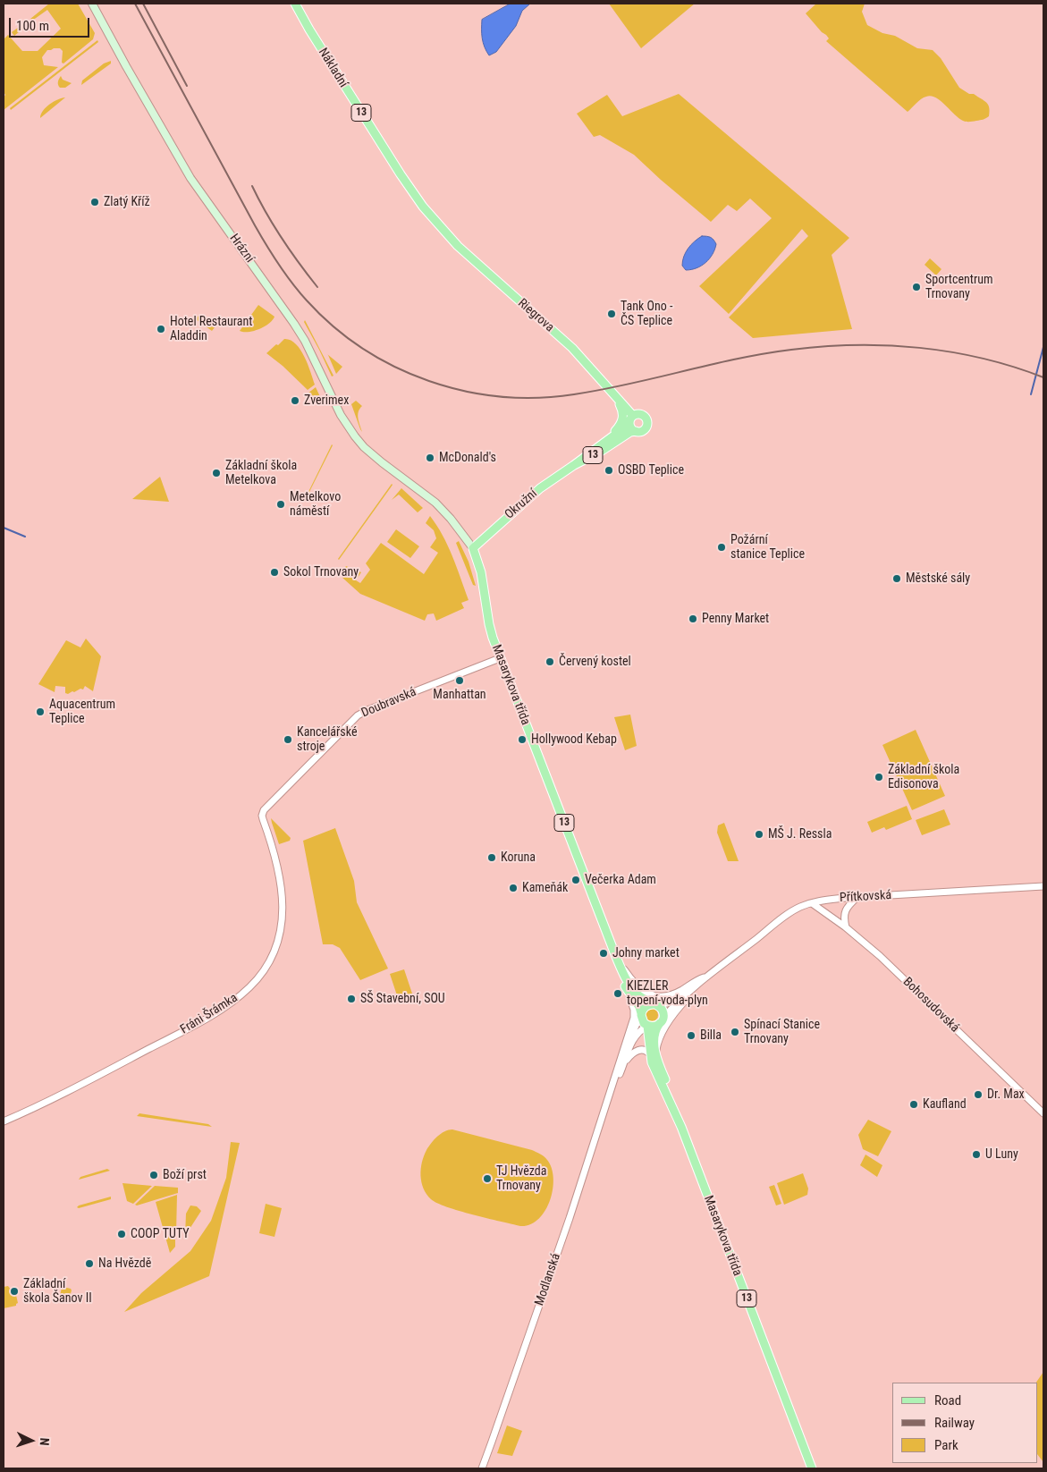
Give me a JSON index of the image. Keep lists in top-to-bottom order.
{
  "streets": {
    "main road": [
      "Nákladní",
      "13",
      "Hrázní",
      "Riegrova",
      "Okružní",
      "Masarykova třída"
    ],
    "street": [
      "Doubravská",
      "Přítkovská",
      "Bohosudovská",
      "Fráni Šrámka",
      "Modlanská"
    ]
  },
  "crossings": [
    ["Nákladní", "Riegrova"],
    ["13", "Riegrova"],
    ["13", "Okružní"],
    ["Hrázní", "Masarykova třída"],
    ["Riegrova", "Okružní"],
    ["Okružní", "Masarykova třída"],
    ["Masarykova třída", "Doubravská"],
    ["Masarykova třída", "Přítkovská"],
    ["Doubravská", "Fráni Šrámka"],
    ["Přítkovská", "Bohosudovská"]
  ],
  "places": [
    "Zlatý Kříž",
    "Sportcentrum Trnovany",
    "Tank Ono - ČS Teplice",
    "Hotel Restaurant Aladdin",
    "Zverimex",
    "McDonald's",
    "OSBD Teplice",
    "Základní škola Metelkova",
    "Metelkovo náměstí",
    "Požární stanice Teplice",
    "Sokol Trnovany",
    "Městské sály",
    "Penny Market",
    "Červený kostel",
    "Manhattan",
    "Aquacentrum Teplice",
    "Kancelářské stroje",
    "Hollywood Kebap",
    "Základní škola Edisonova",
    "MŠ J. Ressla",
    "Koruna",
    "Večerka Adam",
    "Kameňák",
    "Johny market",
    "KIEZLER topení-voda-plyn",
    "SŠ Stavební, SOU",
    "Spínací Stanice Trnovany",
    "Billa",
    "Dr. Max",
    "Kaufland",
    "U Luny",
    "Boží prst",
    "TJ Hvězda Trnovany",
    "COOP TUTY",
    "Na Hvězdě",
    "Základní škola Šanov II"
  ],
  "legend": ["Road", "Railway", "Park"],
  "scale_bar": "100 m",
  "north": "right"
}
